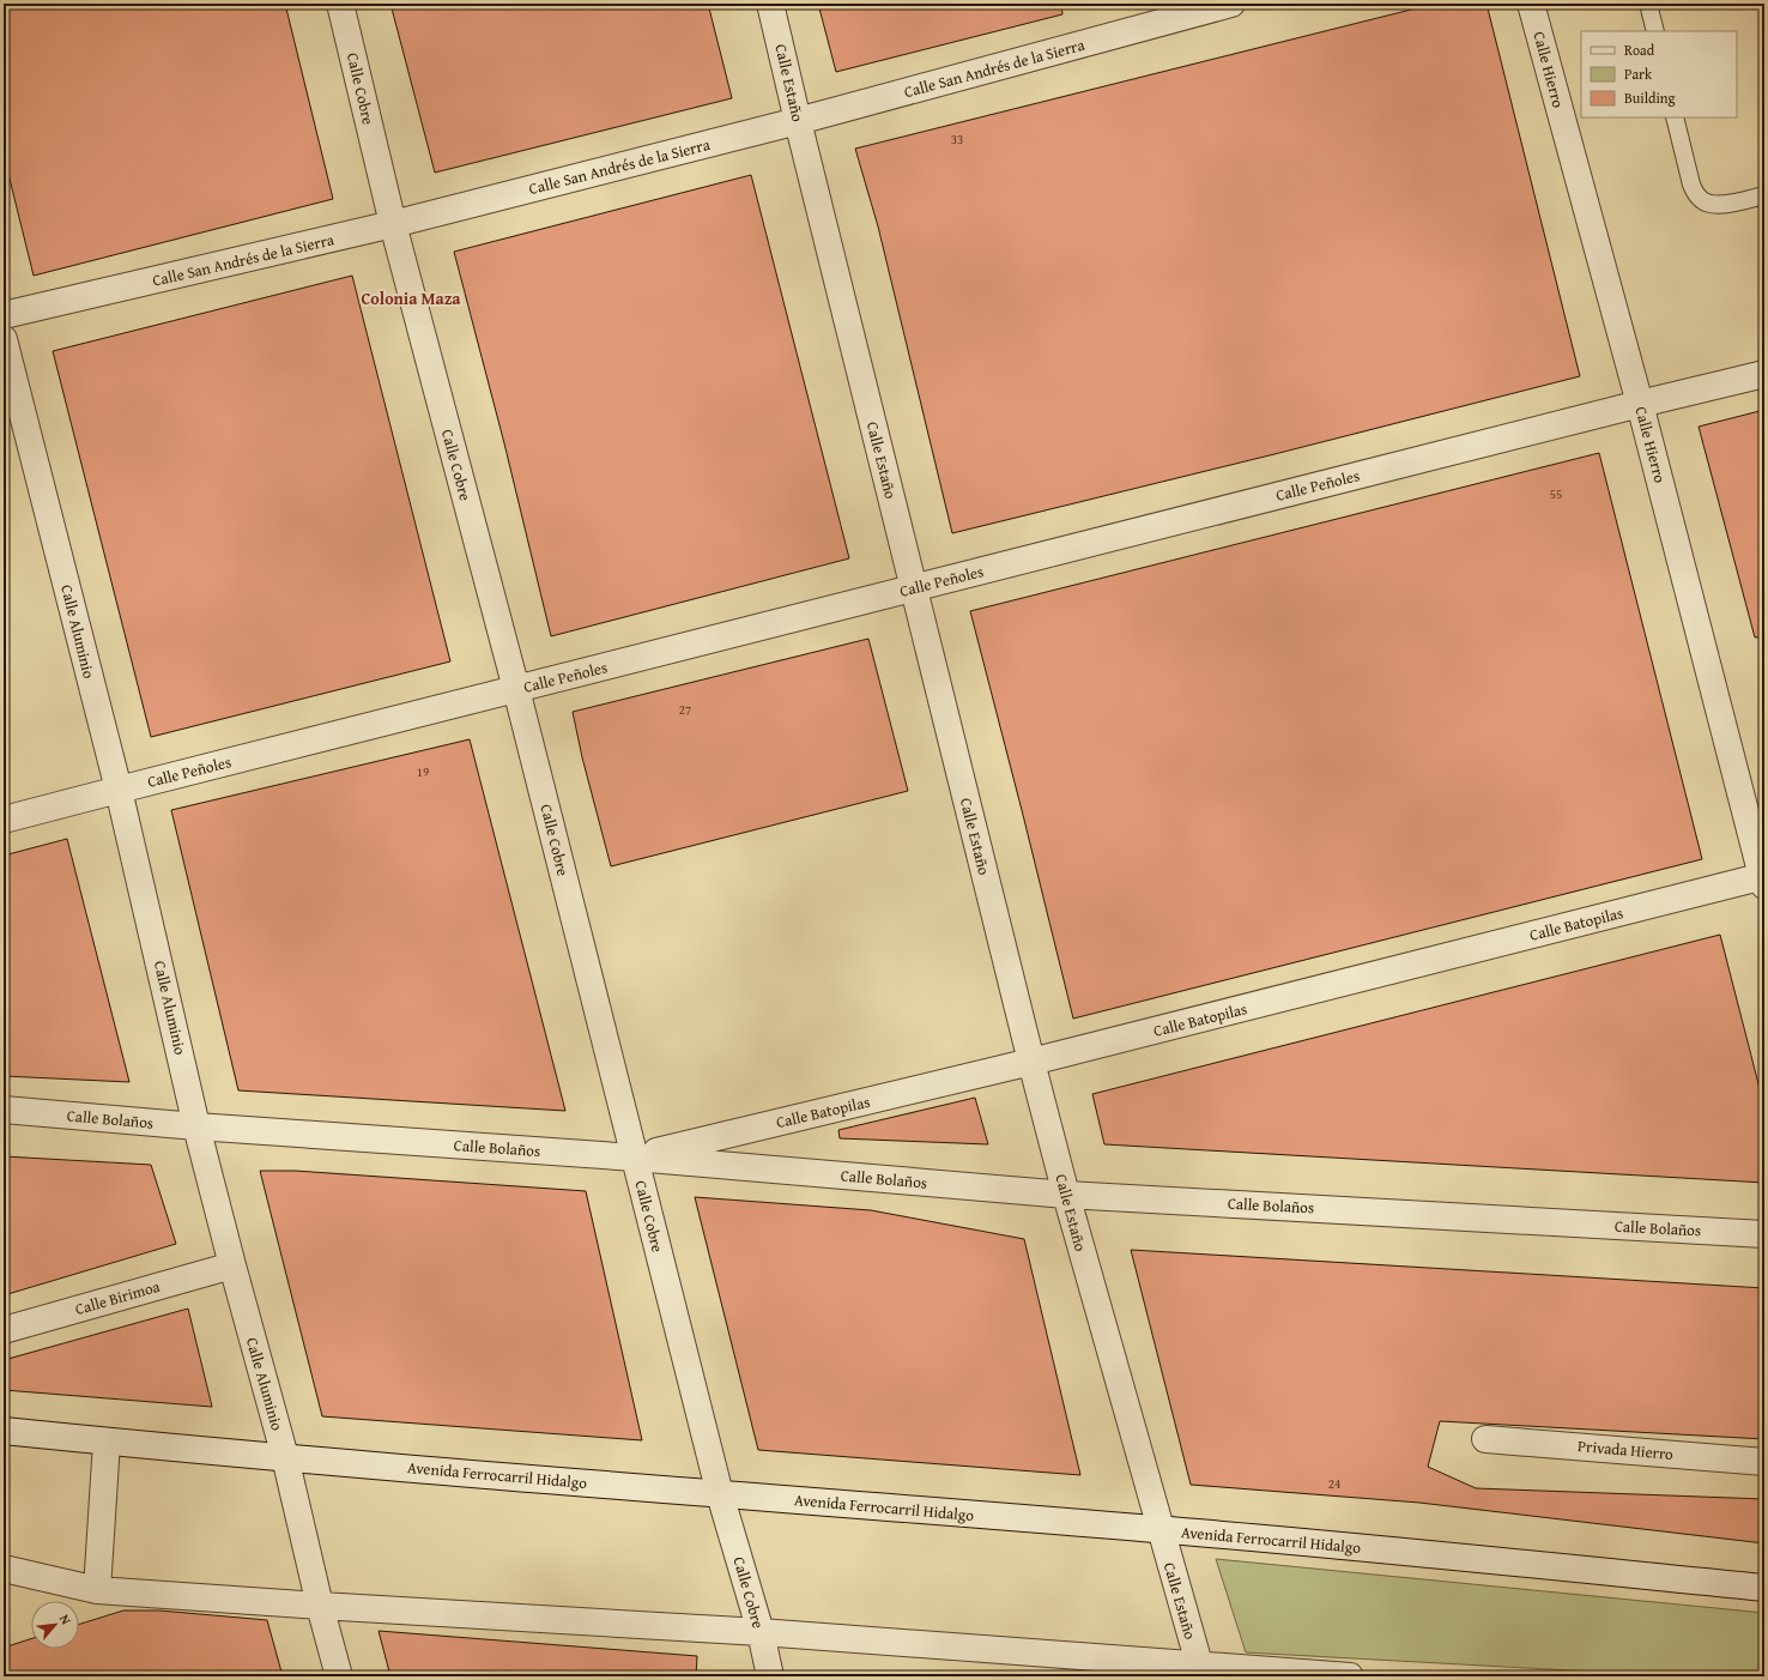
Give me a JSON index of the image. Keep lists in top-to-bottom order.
{
  "streets": {
    "street": [
      "Calle San Andrés de la Sierra",
      "Calle Hierro",
      "Calle Estaño",
      "Calle Cobre",
      "Calle Peñoles",
      "Calle Aluminio",
      "Calle Batopilas",
      "Calle Bolaños",
      "Calle Birimoa",
      "Privada Hierro",
      "Avenida Ferrocarril Hidalgo"
    ]
  },
  "crossings": [
    ["Calle San Andrés de la Sierra", "Calle Estaño"],
    ["Calle San Andrés de la Sierra", "Calle Cobre"],
    ["Calle Hierro", "Calle Peñoles"],
    ["Calle Hierro", "Calle Batopilas"],
    ["Calle Estaño", "Calle Peñoles"],
    ["Calle Estaño", "Calle Batopilas"],
    ["Calle Estaño", "Calle Bolaños"],
    ["Calle Estaño", "Avenida Ferrocarril Hidalgo"],
    ["Calle Cobre", "Calle Peñoles"],
    ["Calle Cobre", "Calle Batopilas"],
    ["Calle Cobre", "Calle Bolaños"],
    ["Calle Cobre", "Avenida Ferrocarril Hidalgo"],
    ["Calle Peñoles", "Calle Aluminio"],
    ["Calle Aluminio", "Calle Bolaños"],
    ["Calle Aluminio", "Calle Birimoa"],
    ["Calle Aluminio", "Avenida Ferrocarril Hidalgo"],
    ["Calle Batopilas", "Calle Bolaños"]
  ],
  "districts": ["Colonia Maza"],
  "house_numbers": [
    "33",
    "55",
    "27",
    "19",
    "24"
  ],
  "legend": ["Road", "Park", "Building"],
  "north": "top right"
}
